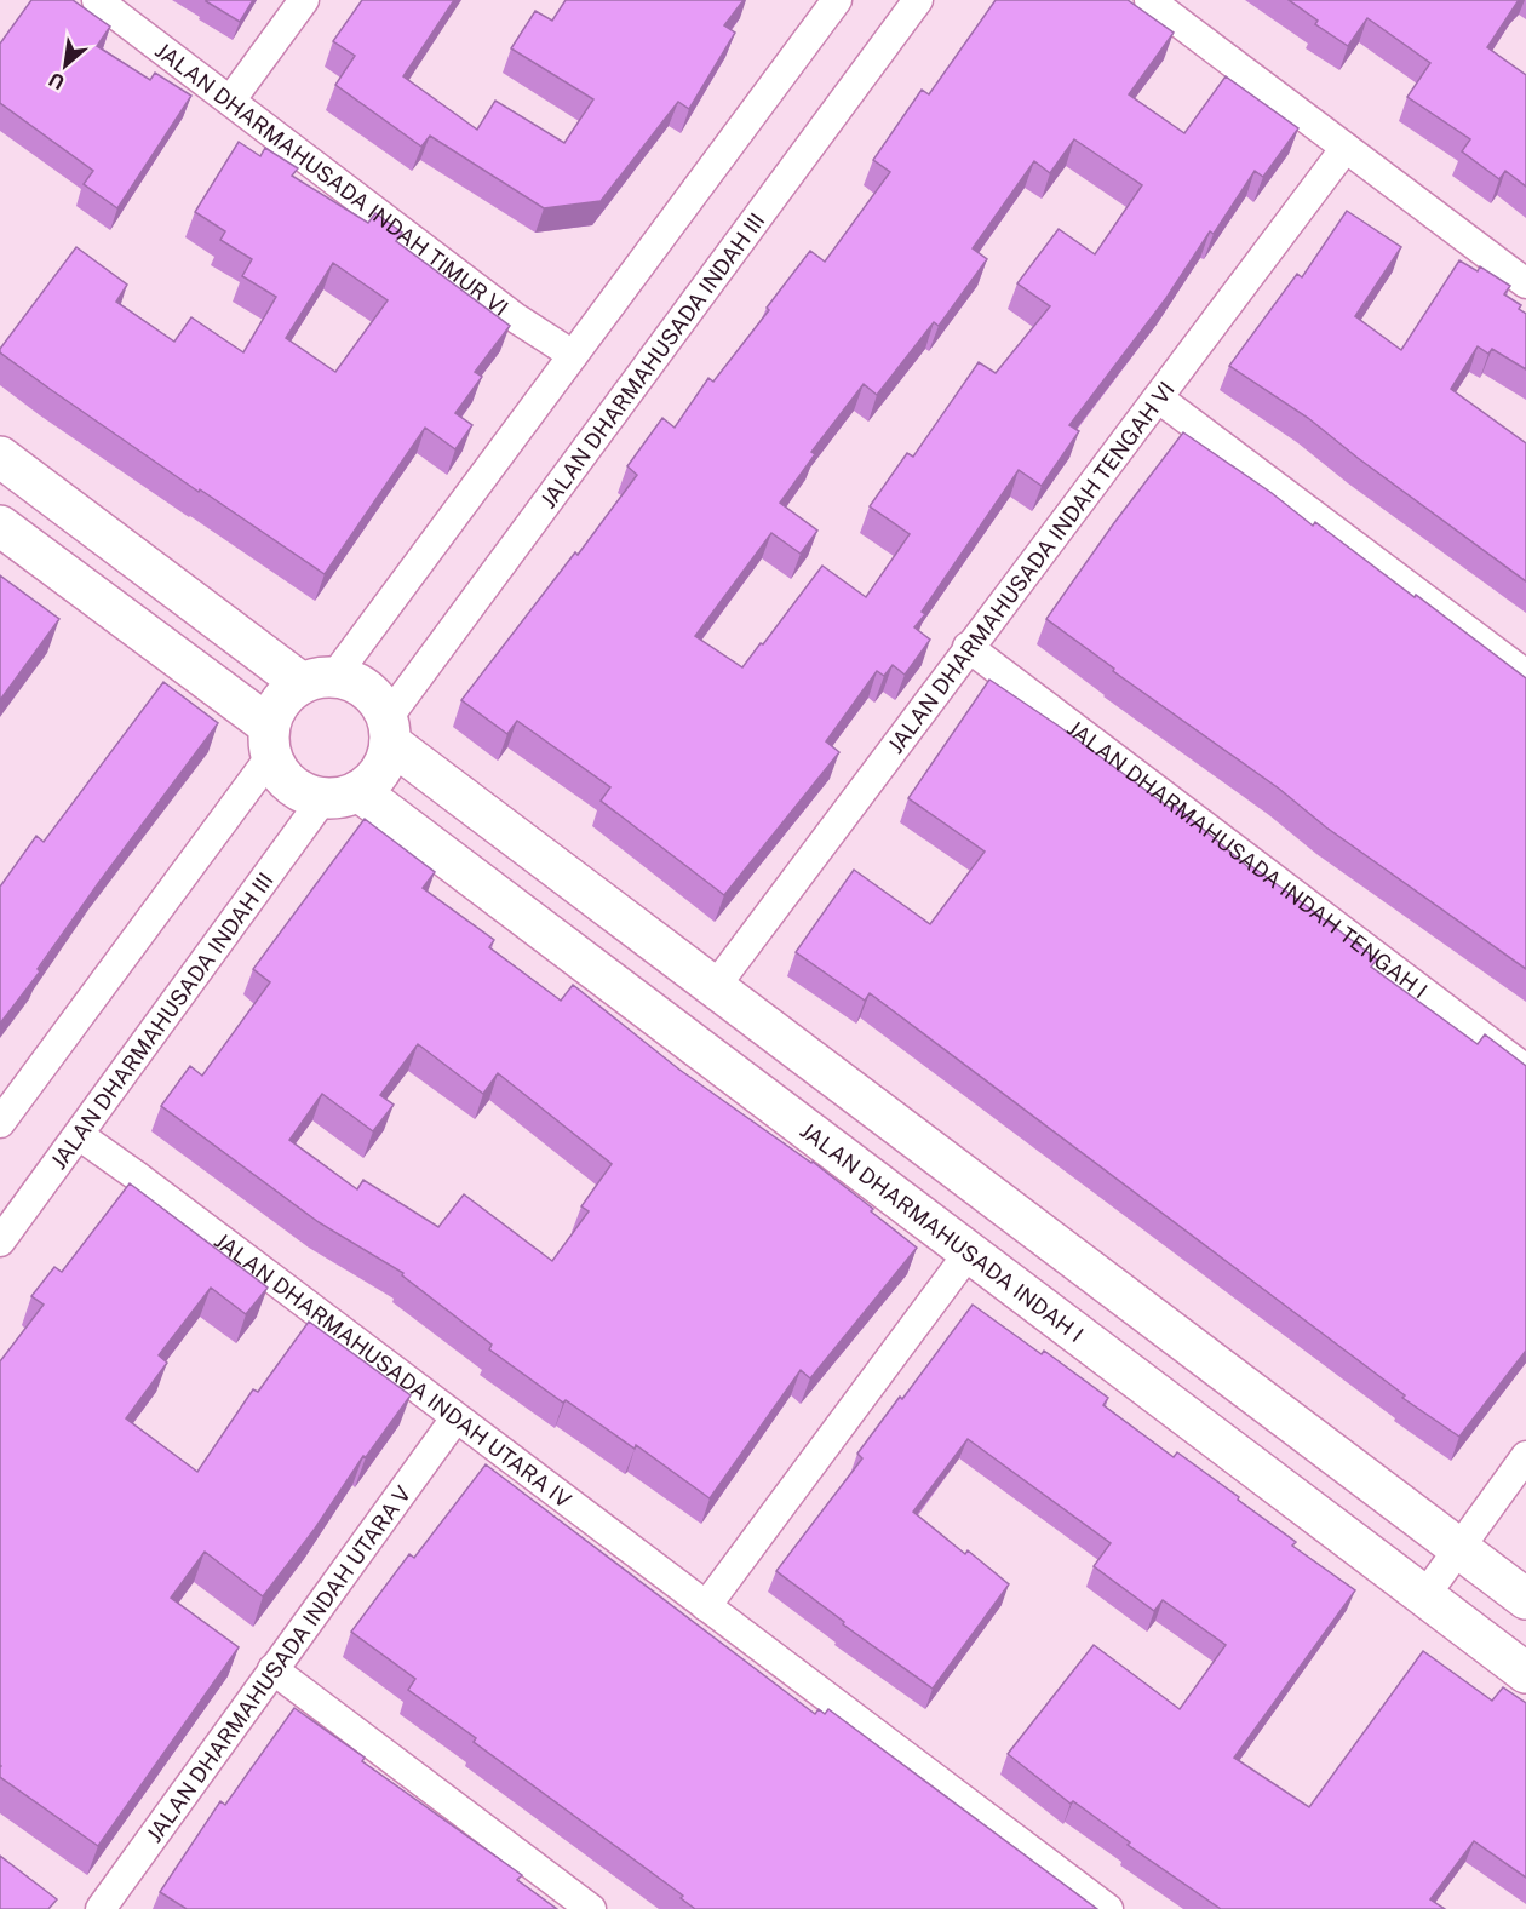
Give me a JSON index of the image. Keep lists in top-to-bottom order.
{
  "streets": {
    "main road": ["JALAN DHARMAHUSADA INDAH I"],
    "street": [
      "JALAN DHARMAHUSADA INDAH TIMUR VI",
      "JALAN DHARMAHUSADA INDAH III",
      "JALAN DHARMAHUSADA INDAH TENGAH VI",
      "JALAN DHARMAHUSADA INDAH TENGAH I",
      "JALAN DHARMAHUSADA INDAH UTARA IV",
      "JALAN DHARMAHUSADA INDAH UTARA V"
    ]
  },
  "crossings": [
    ["JALAN DHARMAHUSADA INDAH III", "JALAN DHARMAHUSADA INDAH I"],
    ["JALAN DHARMAHUSADA INDAH III", "JALAN DHARMAHUSADA INDAH UTARA IV"],
    ["JALAN DHARMAHUSADA INDAH TENGAH VI", "JALAN DHARMAHUSADA INDAH TENGAH I"],
    ["JALAN DHARMAHUSADA INDAH UTARA IV", "JALAN DHARMAHUSADA INDAH UTARA V"]
  ],
  "north": "bottom left"
}
